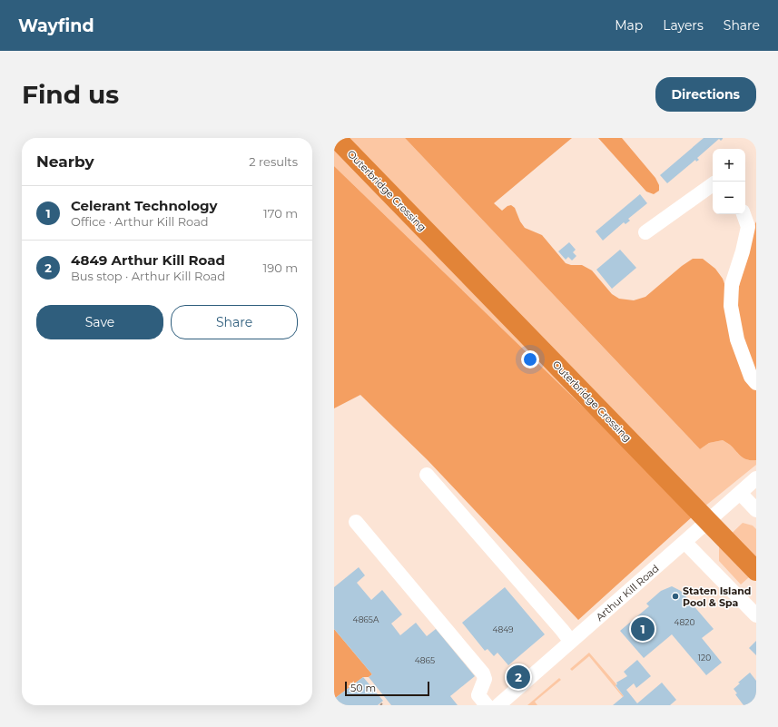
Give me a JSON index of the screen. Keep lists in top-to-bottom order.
{
  "streets": {
    "highway": ["Outerbridge Crossing"],
    "street": ["Arthur Kill Road"]
  },
  "places": ["Staten Island Pool & Spa"],
  "house_numbers": [
    "4865A",
    "4820",
    "4849",
    "120",
    "4865"
  ],
  "scale_bar": "50 m",
  "page": {
    "header": "Wayfind",
    "nav": ["Map", "Layers", "Share"],
    "buttons": [
      "Directions",
      ["Save", "Share"]
    ],
    "title": "Find us",
    "heading": ["Nearby", "2 results"],
    "map_buttons": ["+", "−"],
    "list": [
      {
        "mark": "1",
        "name": "Celerant Technology",
        "note": "Office · Arthur Kill Road",
        "value": "170 m"
      },
      {
        "mark": "2",
        "name": "4849 Arthur Kill Road",
        "note": "Bus stop · Arthur Kill Road",
        "value": "190 m"
      }
    ],
    "pins": ["1", "2"],
    "scale": "50 m"
  }
}
